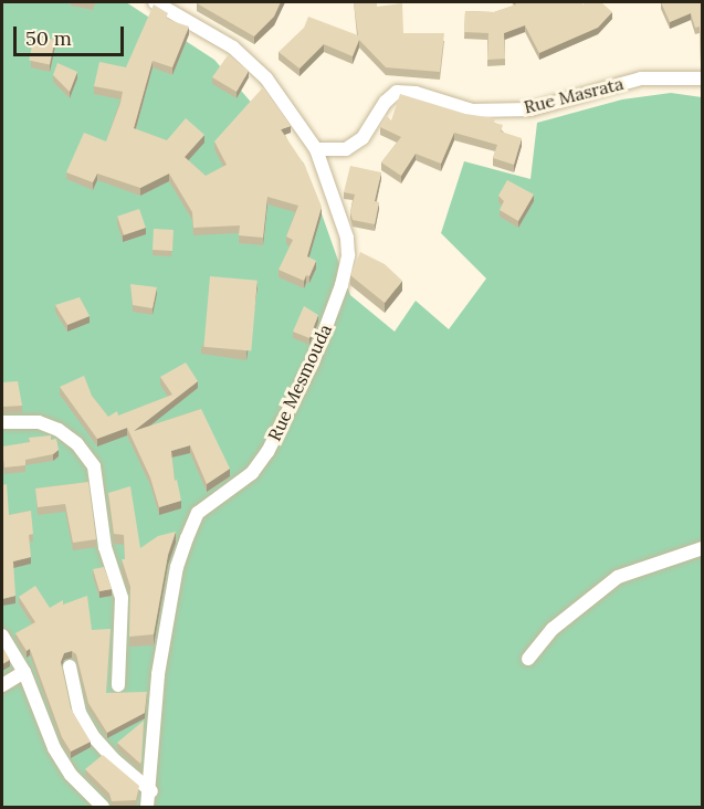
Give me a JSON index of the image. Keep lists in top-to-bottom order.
{
  "streets": {
    "street": ["Rue Masrata", "Rue Mesmouda"]
  },
  "crossings": [
    ["Rue Masrata", "Rue Mesmouda"]
  ],
  "scale_bar": "50 m"
}
